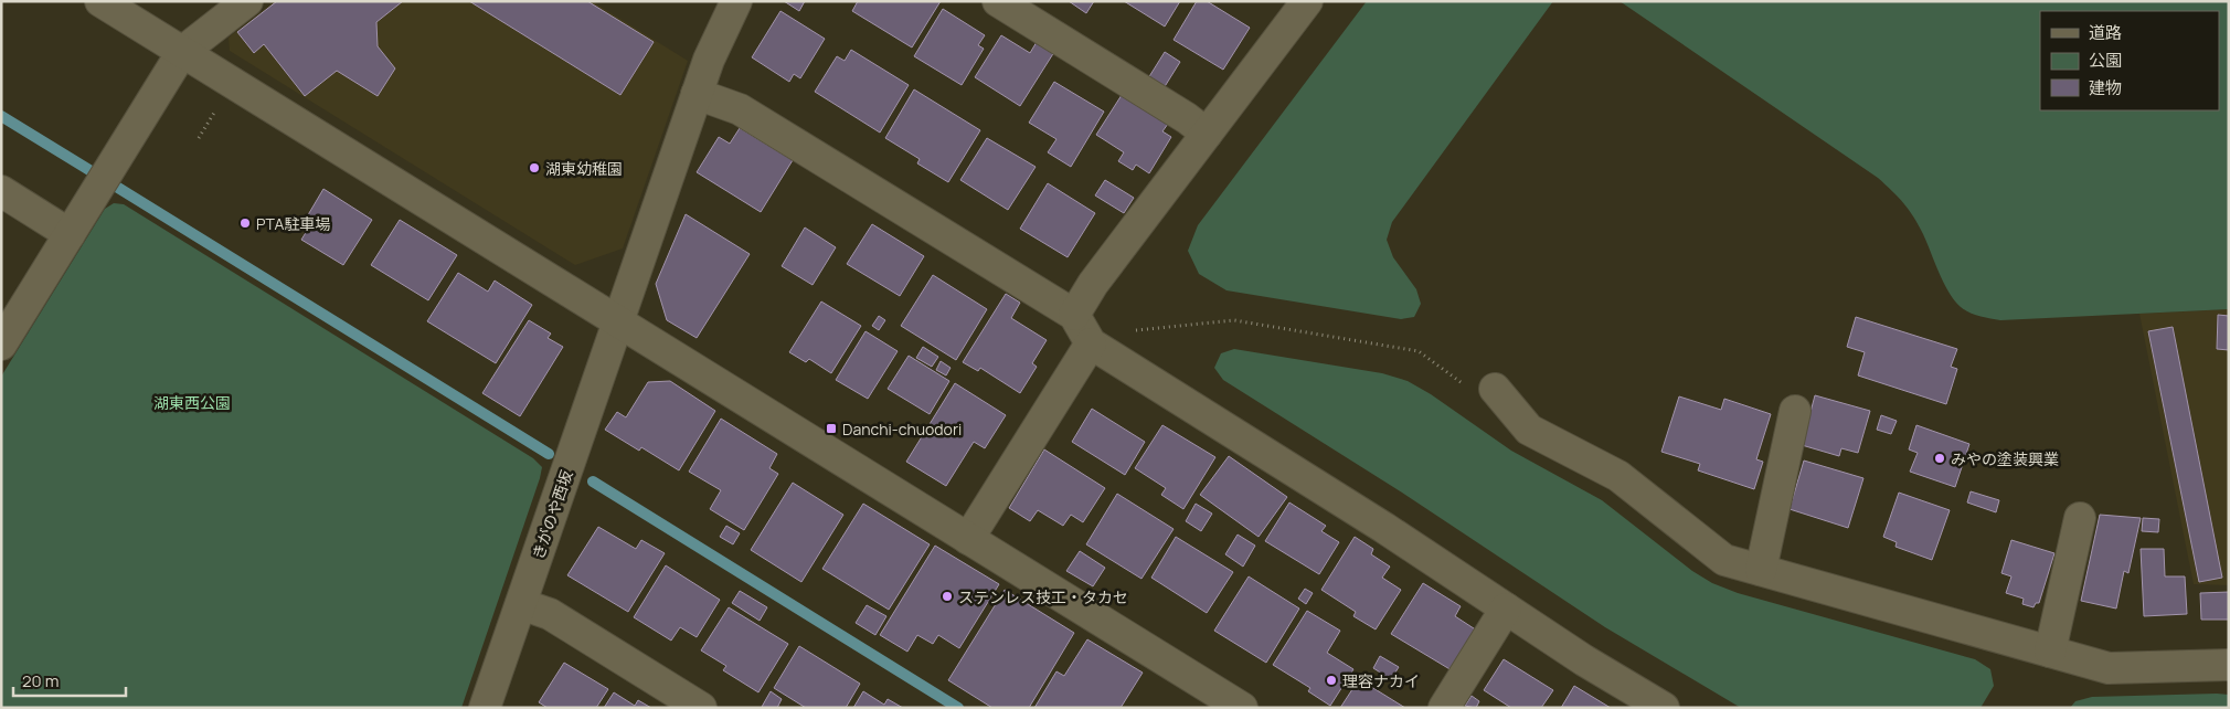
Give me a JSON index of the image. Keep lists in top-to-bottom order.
{
  "streets": {
    "street": ["きがのや西坂"]
  },
  "parks": ["湖東西公園"],
  "places": {
    "other": [
      "湖東幼稚園",
      "PTA駐車場",
      "みやの塗装興業",
      "ステンレス技工・タカセ",
      "理容ナカイ"
    ],
    "transit": ["Danchi-chuodori"]
  },
  "legend": ["道路", "公園", "建物"],
  "scale_bar": "20 m"
}
